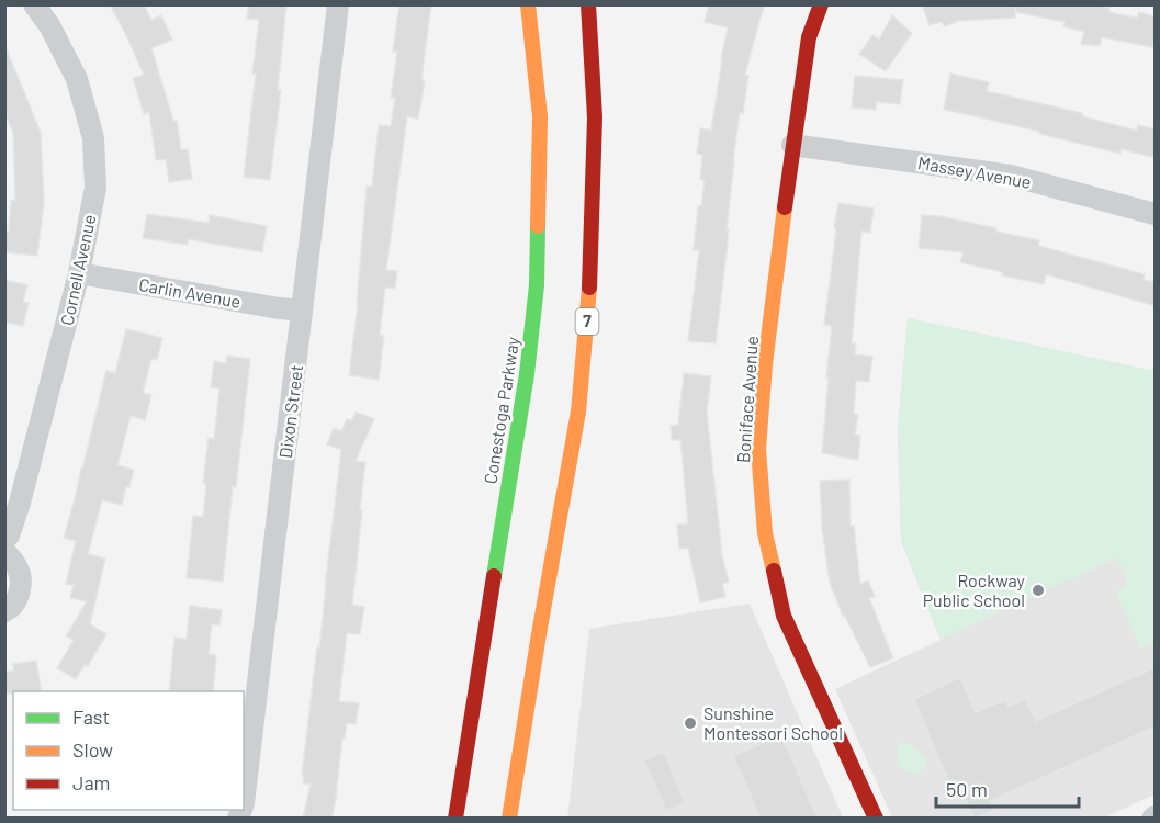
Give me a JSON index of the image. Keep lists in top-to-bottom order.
{
  "streets": {
    "main road": ["7", "Boniface Avenue", "Conestoga Parkway"],
    "street": [
      "Massey Avenue",
      "Cornell Avenue",
      "Carlin Avenue",
      "Dixon Street"
    ]
  },
  "crossings": [
    ["Massey Avenue", "Boniface Avenue"],
    ["Cornell Avenue", "Carlin Avenue"],
    ["Carlin Avenue", "Dixon Street"]
  ],
  "places": ["Rockway Public School", "Sunshine Montessori School"],
  "legend": ["Fast", "Slow", "Jam"],
  "scale_bar": "50 m"
}
